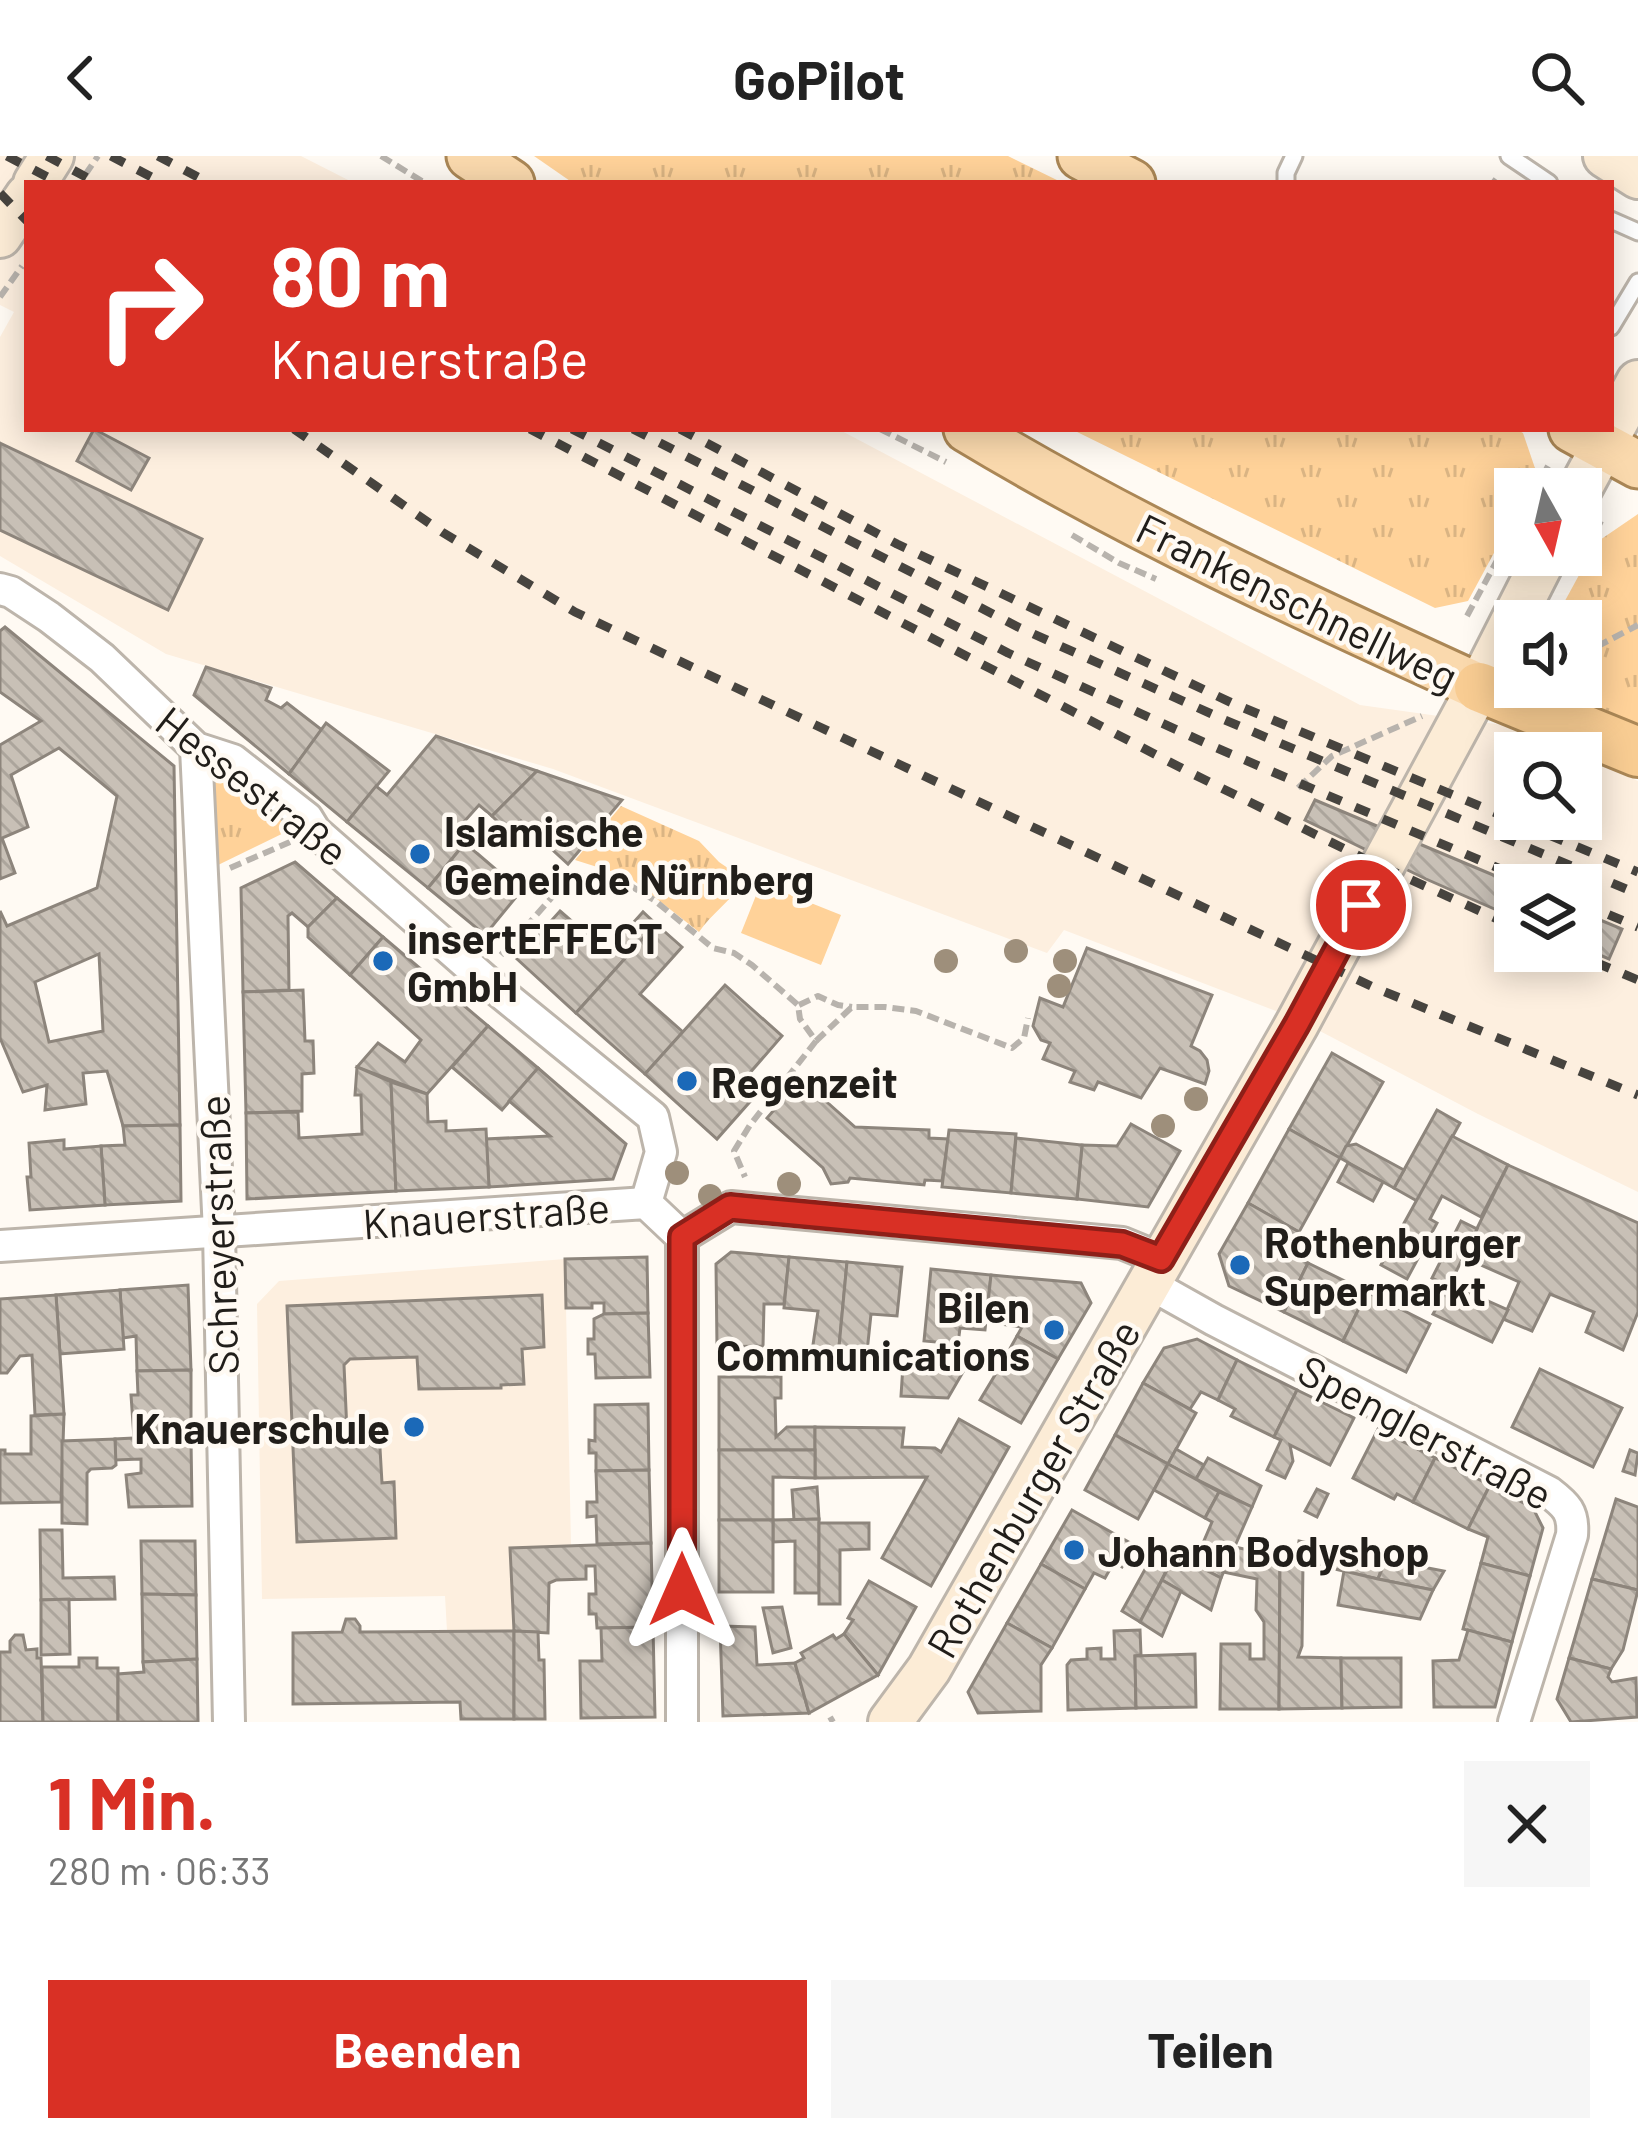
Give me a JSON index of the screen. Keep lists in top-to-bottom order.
{
  "streets": {
    "highway": ["Frankenschnellweg"],
    "main road": ["Rothenburger Straße"],
    "street": [
      "Hessestraße",
      "Knauerstraße",
      "Schreyerstraße",
      "Spenglerstraße"
    ]
  },
  "crossings": [
    ["Frankenschnellweg", "Rothenburger Straße"],
    ["Hessestraße", "Knauerstraße"],
    ["Hessestraße", "Schreyerstraße"],
    ["Knauerstraße", "Schreyerstraße"],
    ["Spenglerstraße", "Rothenburger Straße"]
  ],
  "places": [
    "Islamische Gemeinde Nürnberg",
    "insertEFFECT GmbH",
    "Regenzeit",
    "Rothenburger Supermarkt",
    "Bilen Communications",
    "Knauerschule",
    "Johann Bodyshop"
  ],
  "north": "bottom",
  "page": {
    "header": "GoPilot",
    "turn": ["80 m", "Knauerstraße"],
    "heading": ["1 Min.", "280 m · 06:33"],
    "buttons": ["Beenden", "Teilen"]
  }
}
